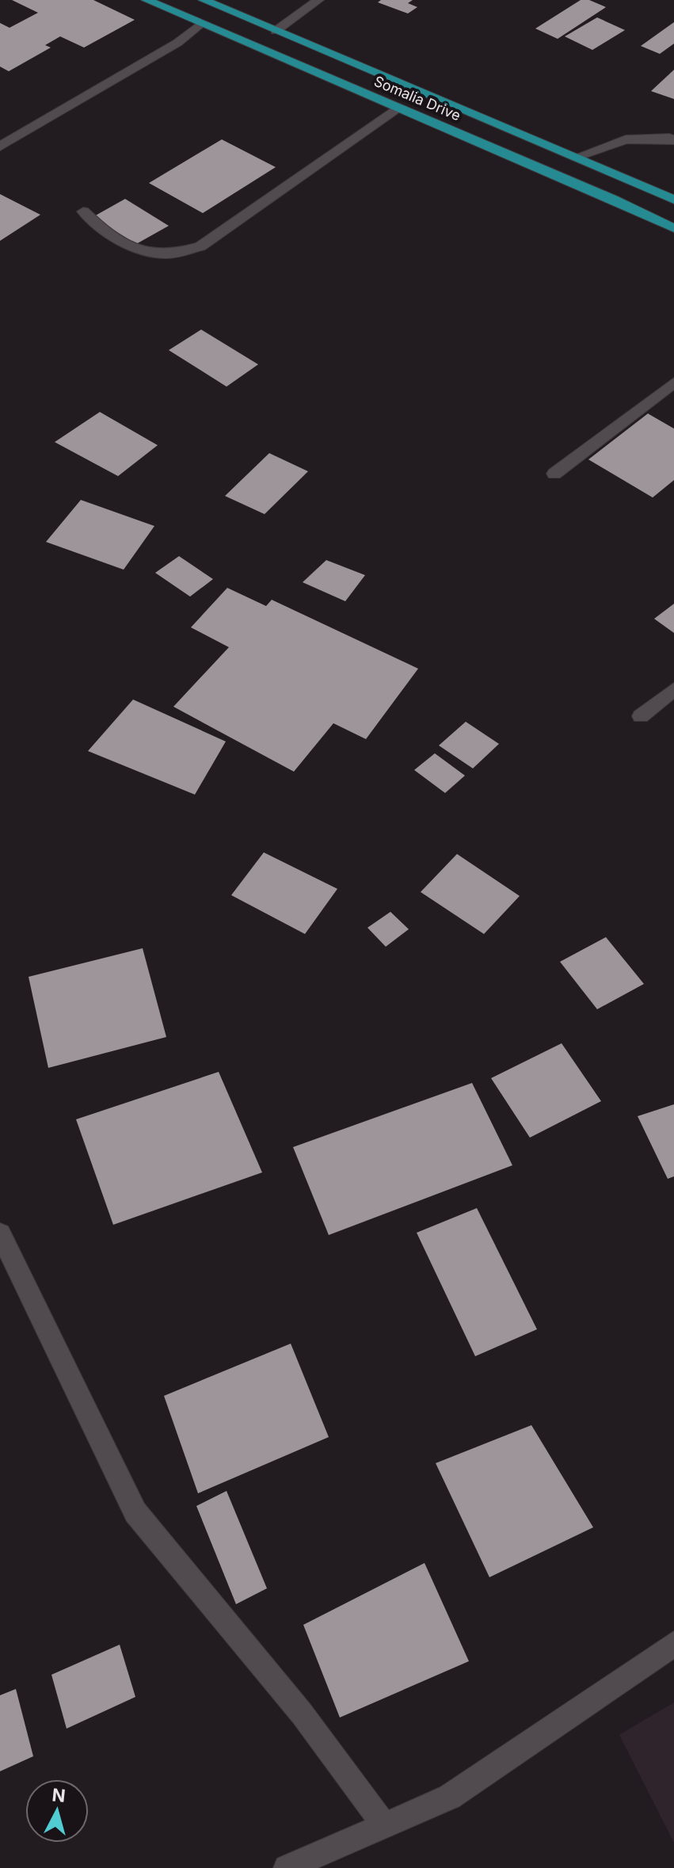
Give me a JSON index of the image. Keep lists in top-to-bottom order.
{
  "streets": {
    "main road": ["Somalia Drive"]
  },
  "north": "top"
}
